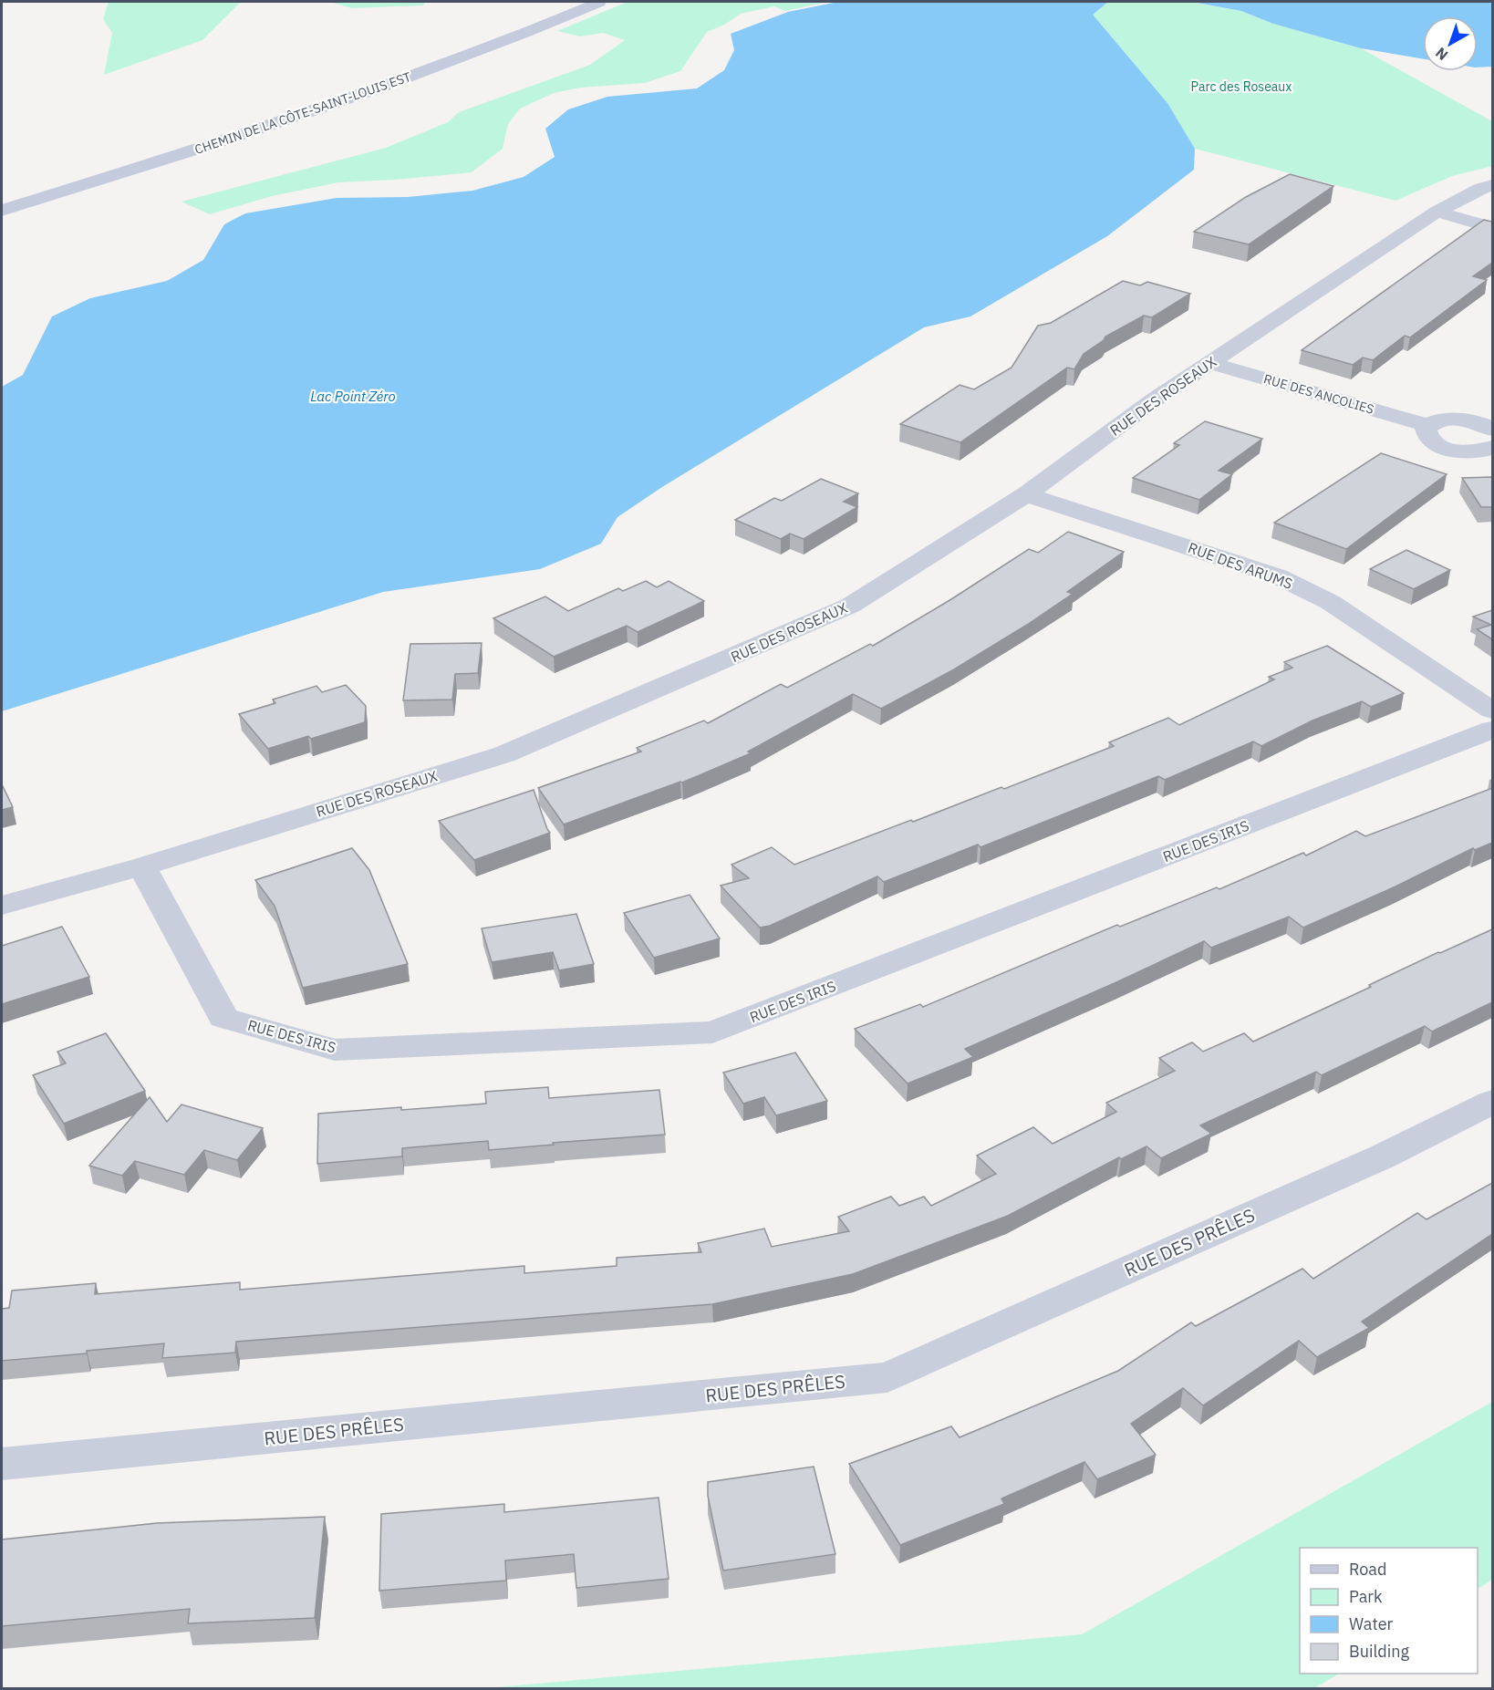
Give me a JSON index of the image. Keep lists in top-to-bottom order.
{
  "streets": {
    "street": [
      "CHEMIN DE LA CÔTE-SAINT-LOUIS EST",
      "RUE DES ANCOLIES",
      "RUE DES ROSEAUX",
      "RUE DES ARUMS",
      "RUE DES IRIS",
      "RUE DES PRÊLES"
    ]
  },
  "crossings": [
    ["RUE DES ANCOLIES", "RUE DES ROSEAUX"],
    ["RUE DES ROSEAUX", "RUE DES ARUMS"],
    ["RUE DES ROSEAUX", "RUE DES IRIS"]
  ],
  "water": ["Lac Point Zéro"],
  "parks": ["Parc des Roseaux"],
  "legend": [
    "Road",
    "Park",
    "Water",
    "Building"
  ],
  "north": "bottom left"
}
